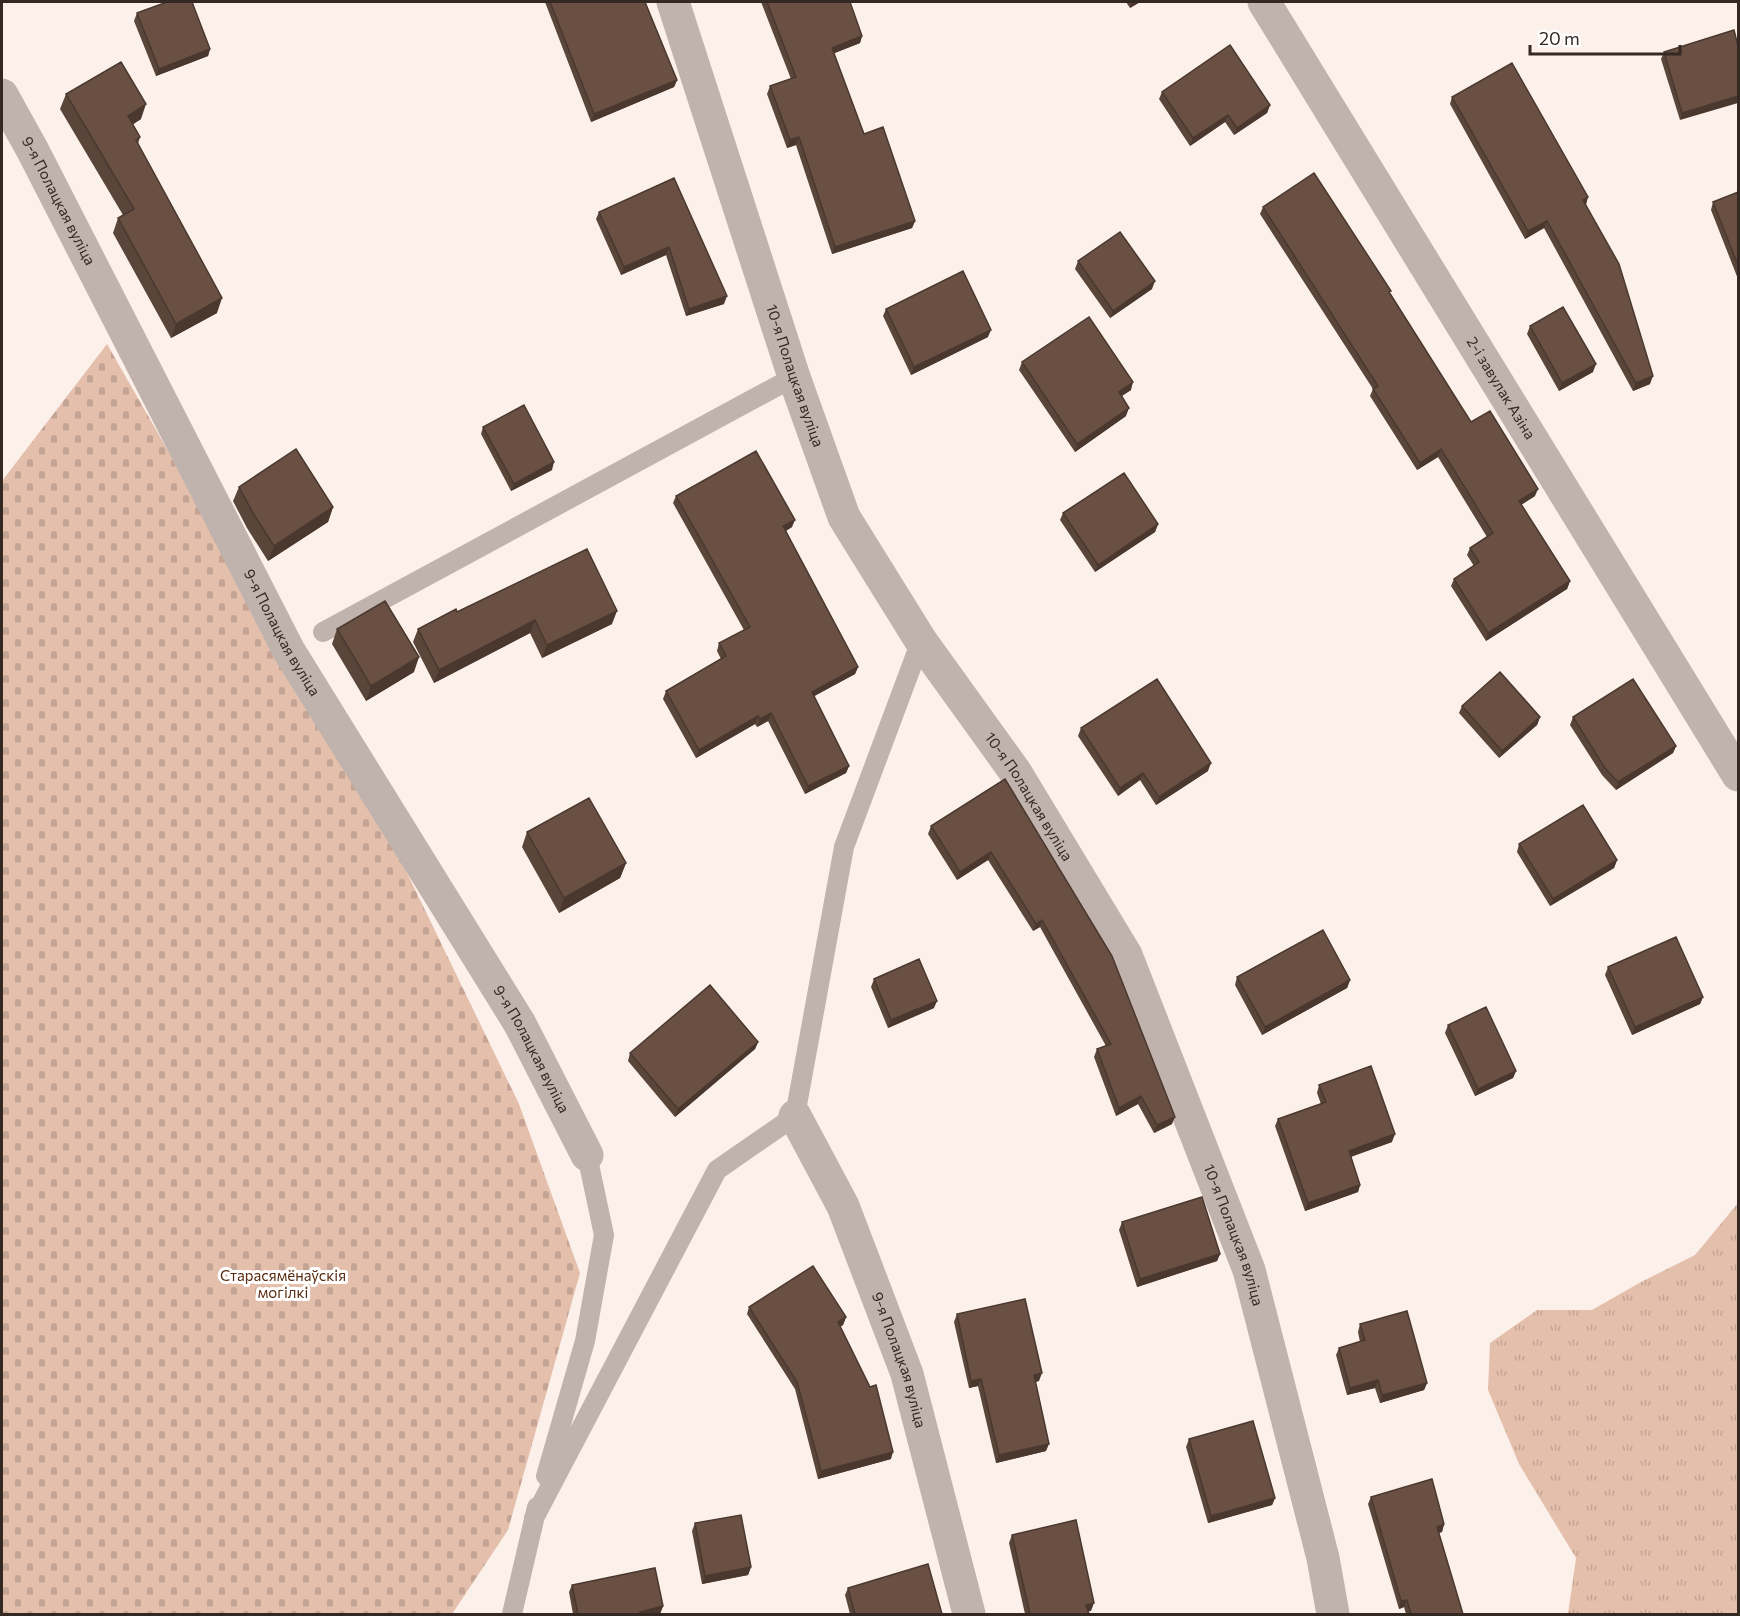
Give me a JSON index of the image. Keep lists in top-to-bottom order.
{
  "streets": {
    "street": ["9-я Полацкая вуліца", "10-я Полацкая вуліца", "2-і завулак Азіна"]
  },
  "parks": ["Старасямёнаўскія могілкі"],
  "scale_bar": "20 m"
}
